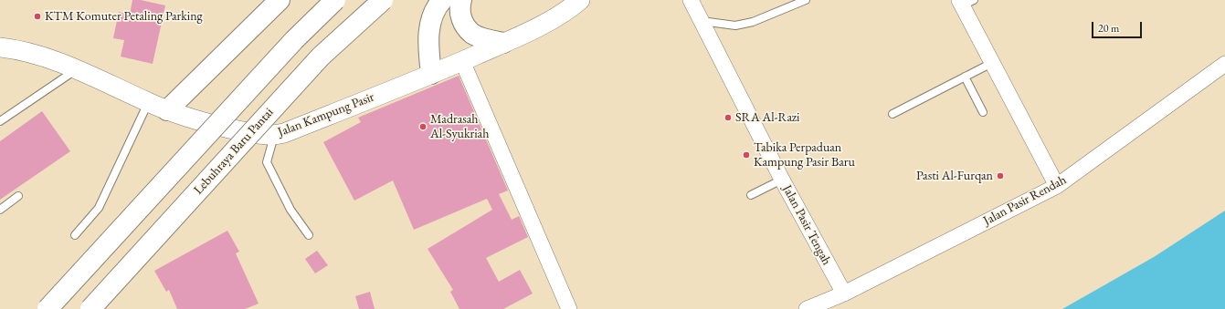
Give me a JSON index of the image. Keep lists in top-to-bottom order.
{
  "streets": {
    "highway": ["Lebuhraya Baru Pantai"],
    "street": ["Jalan Kampung Pasir", "Jalan Pasir Rendah", "Jalan Pasir Tengah"]
  },
  "crossings": [
    ["Jalan Pasir Rendah", "Jalan Pasir Tengah"]
  ],
  "places": [
    "KTM Komuter Petaling Parking",
    "SRA Al-Razi",
    "Madrasah Al-Syukriah",
    "Tabika Perpaduan Kampung Pasir Baru",
    "Pasti Al-Furqan"
  ],
  "scale_bar": "20 m"
}
